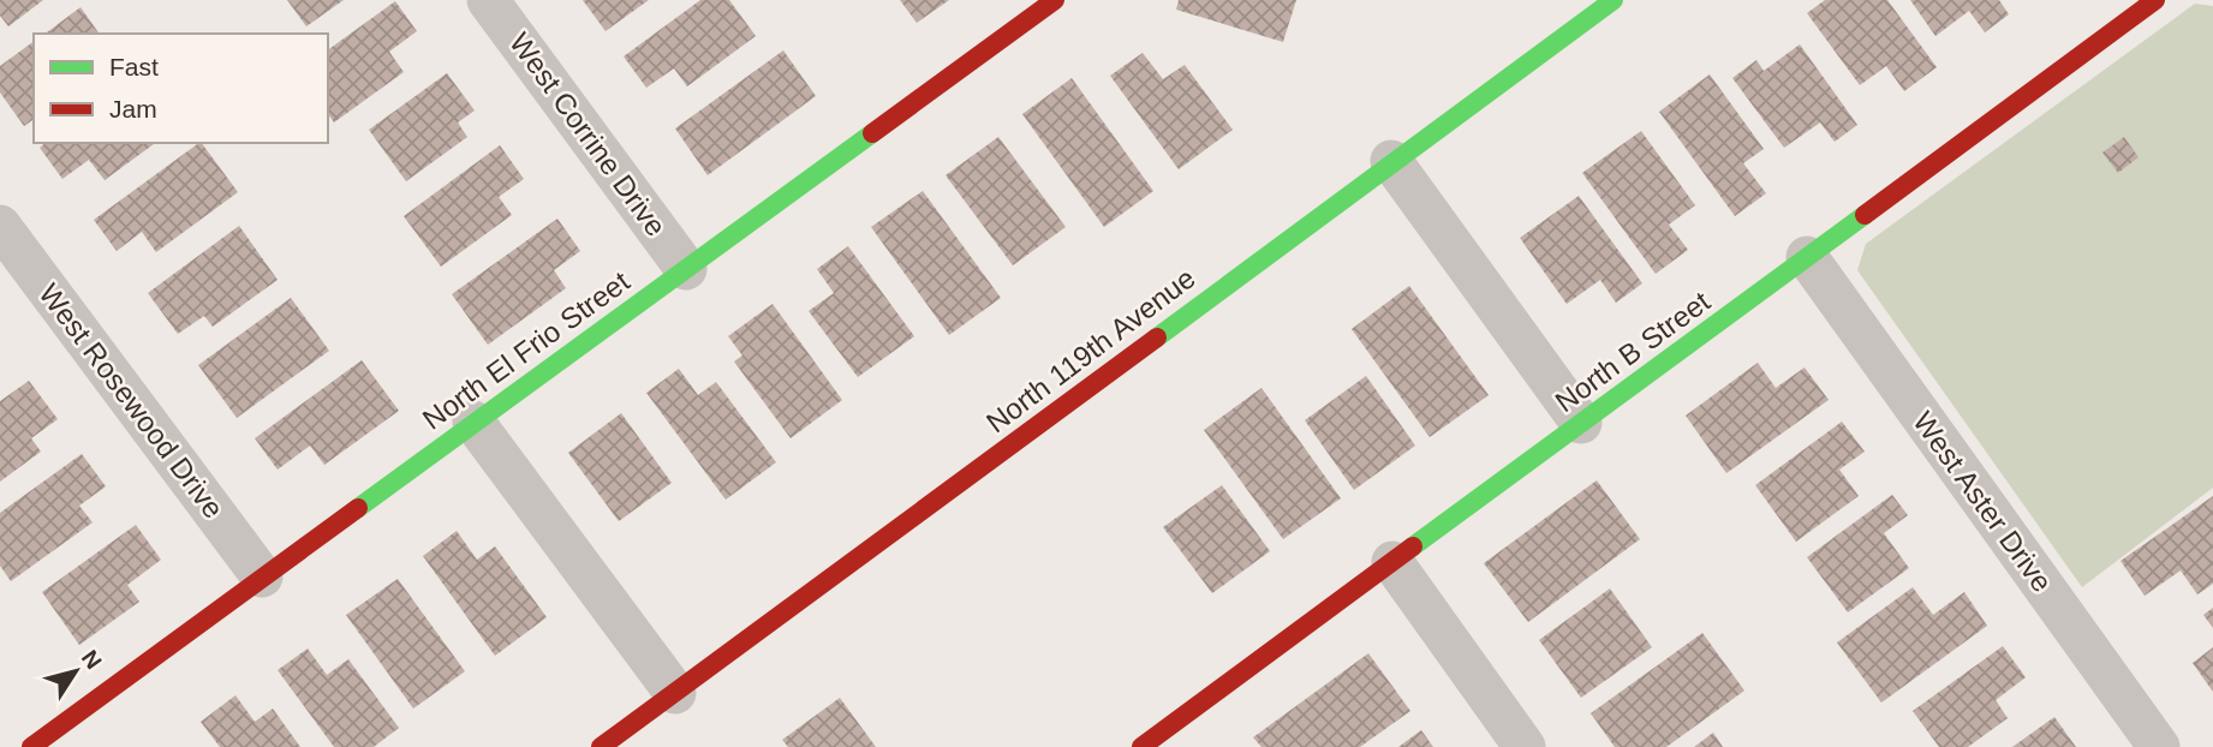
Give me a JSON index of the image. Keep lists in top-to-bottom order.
{
  "streets": {
    "street": [
      "West Corrine Drive",
      "North El Frio Street",
      "North 119th Avenue",
      "North B Street",
      "West Rosewood Drive",
      "West Aster Drive"
    ]
  },
  "crossings": [
    ["West Corrine Drive", "North El Frio Street"],
    ["North El Frio Street", "West Rosewood Drive"],
    ["North B Street", "West Aster Drive"]
  ],
  "legend": ["Fast", "Jam"],
  "north": "top right"
}
